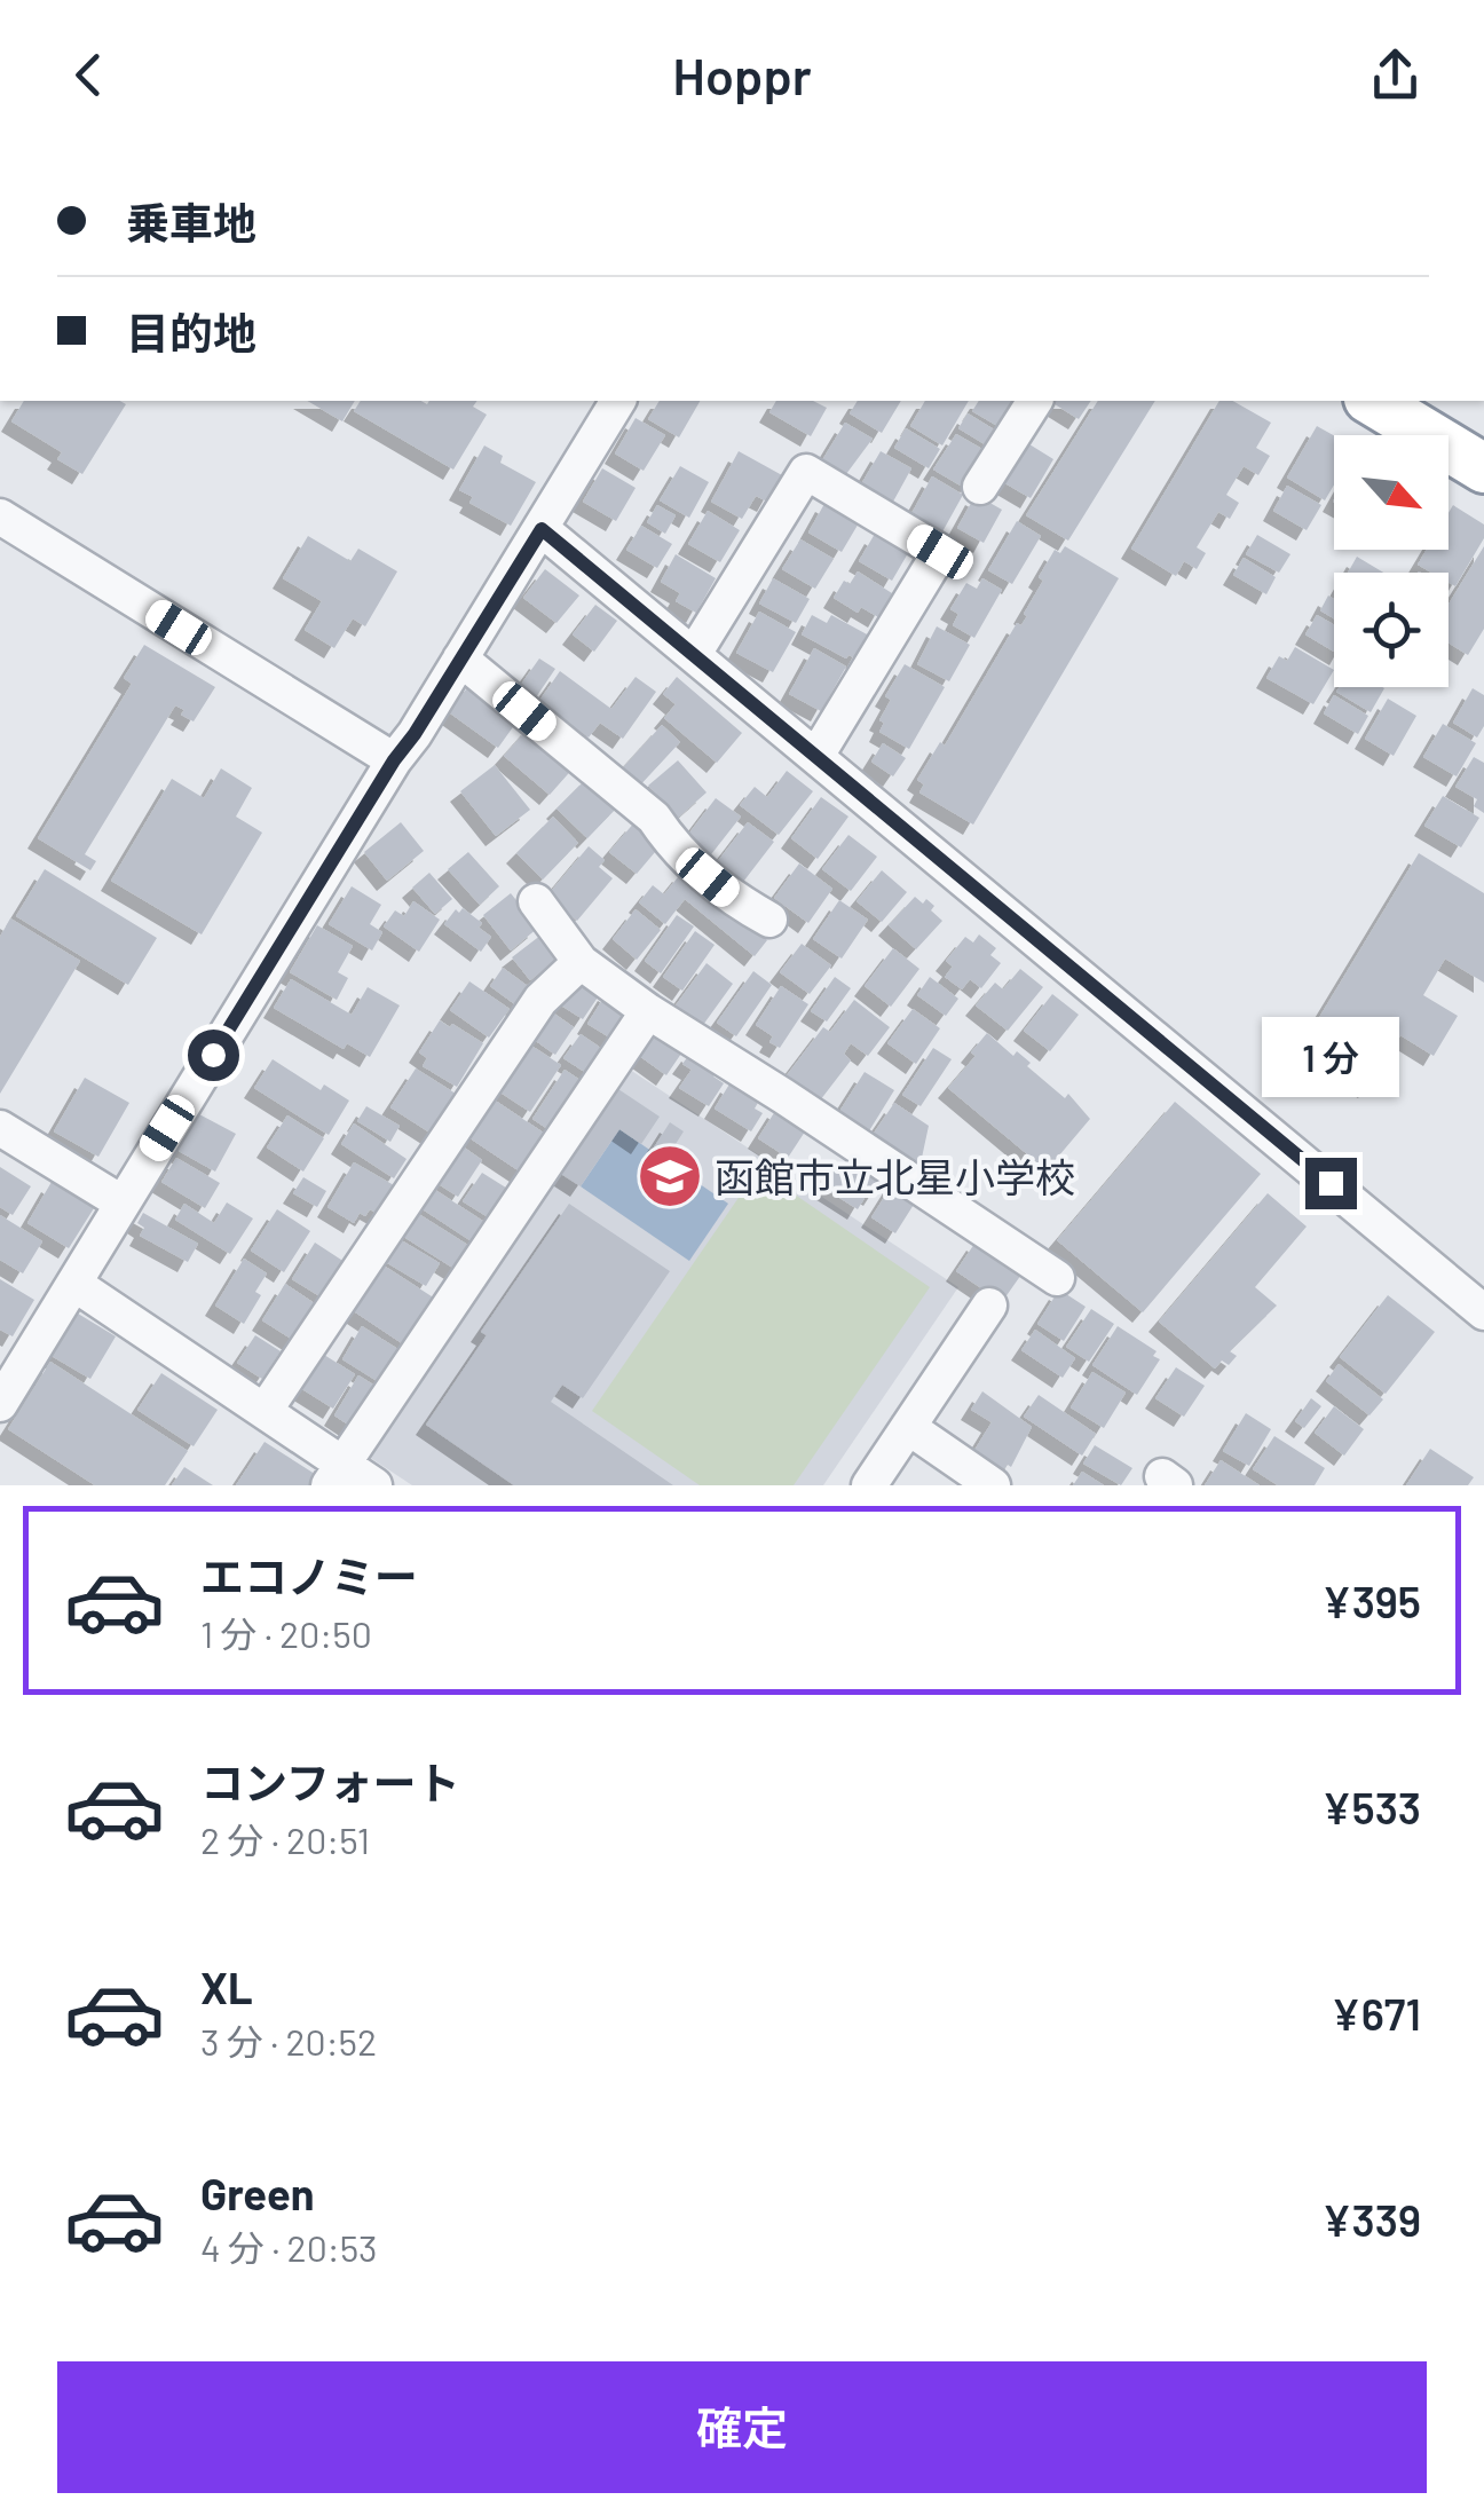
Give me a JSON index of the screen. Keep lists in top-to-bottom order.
{
  "places": {
    "school or university": ["函館市立北星小学校"]
  },
  "north": "bottom right",
  "page": {
    "header": "Hoppr",
    "banner": ["乗車地", "目的地"],
    "bubble": "1 分",
    "list": [
      {
        "name": "エコノミー",
        "note": "1 分 · 20:50",
        "value": "¥395"
      },
      {
        "name": "コンフォート",
        "note": "2 分 · 20:51",
        "value": "¥533"
      },
      {
        "name": "XL",
        "note": "3 分 · 20:52",
        "value": "¥671"
      },
      {
        "name": "Green",
        "note": "4 分 · 20:53",
        "value": "¥339"
      }
    ],
    "buttons": "確定"
  }
}
